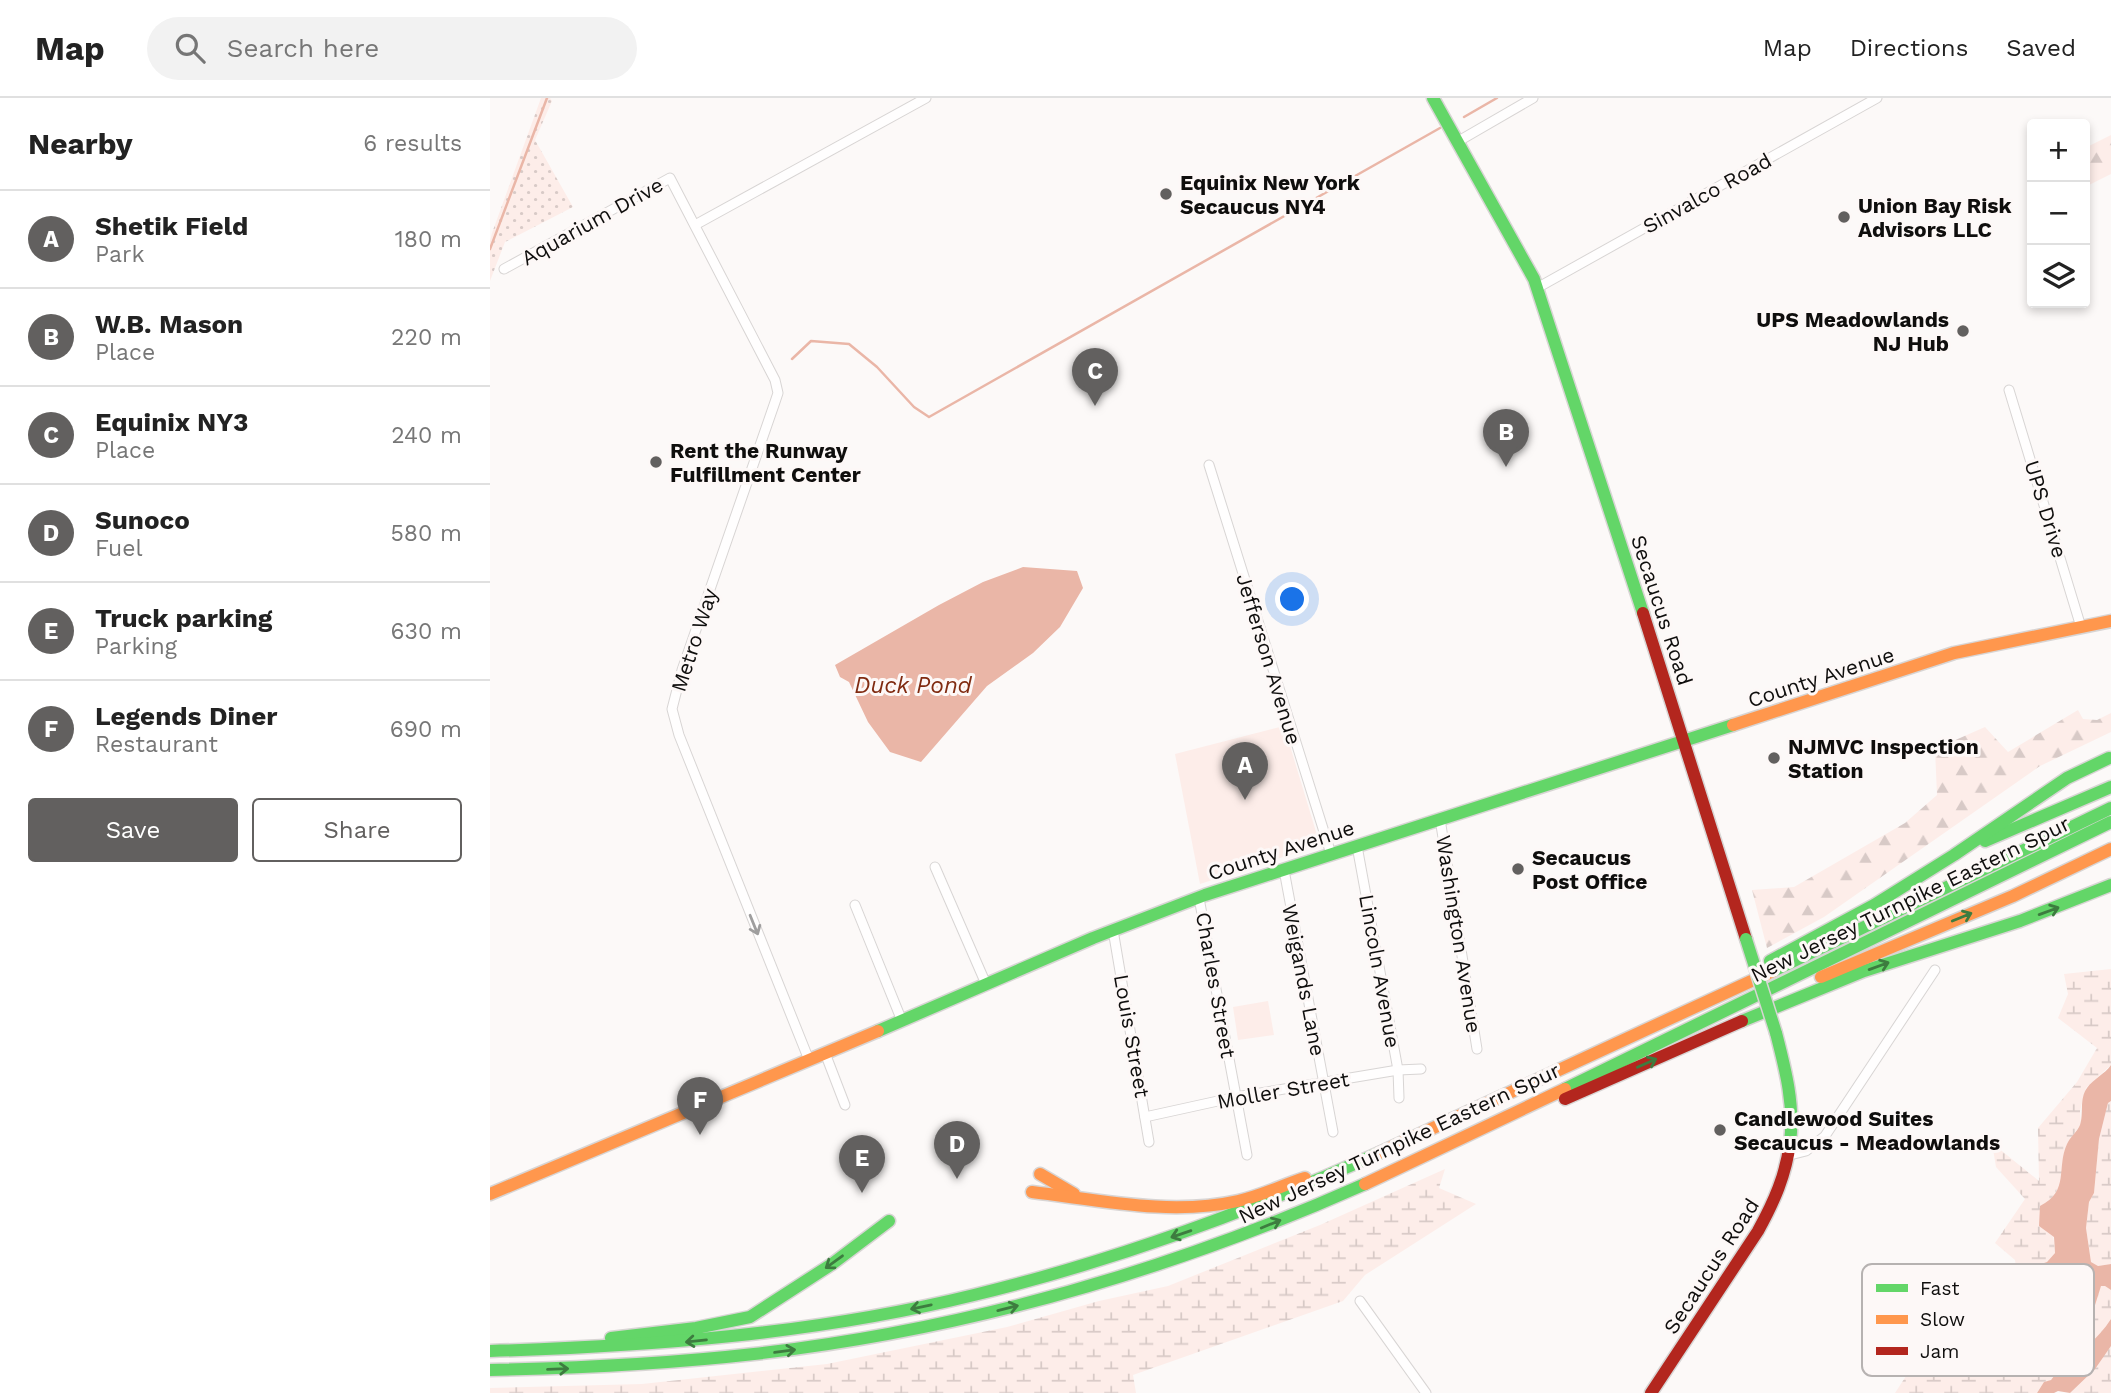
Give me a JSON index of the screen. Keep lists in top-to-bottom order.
{
  "streets": {
    "main road": ["Secaucus Road", "County Avenue", "New Jersey Turnpike Eastern Spur"],
    "street": [
      "Sinvalco Road",
      "Aquarium Drive",
      "UPS Drive",
      "Metro Way",
      "Jefferson Avenue",
      "Washington Avenue",
      "Lincoln Avenue",
      "Weigands Lane",
      "Charles Street",
      "Louis Street",
      "Moller Street"
    ]
  },
  "crossings": [
    ["Sinvalco Road", "Secaucus Road"],
    ["Aquarium Drive", "Metro Way"],
    ["UPS Drive", "County Avenue"],
    ["Secaucus Road", "County Avenue"],
    ["Metro Way", "County Avenue"],
    ["Jefferson Avenue", "County Avenue"],
    ["County Avenue", "Washington Avenue"],
    ["County Avenue", "Lincoln Avenue"],
    ["County Avenue", "Weigands Lane"],
    ["County Avenue", "Charles Street"],
    ["County Avenue", "Louis Street"],
    ["Lincoln Avenue", "Moller Street"],
    ["Weigands Lane", "Moller Street"],
    ["Charles Street", "Moller Street"],
    ["Louis Street", "Moller Street"]
  ],
  "one_way": ["Metro Way"],
  "water": ["Duck Pond"],
  "places": [
    "Equinix New York Secaucus NY4",
    "Union Bay Risk Advisors LLC",
    "UPS Meadowlands NJ Hub",
    "Rent the Runway Fulfillment Center",
    "NJMVC Inspection Station",
    "Secaucus Post Office",
    "Candlewood Suites Secaucus - Meadowlands"
  ],
  "legend": ["Fast", "Slow", "Jam"],
  "page": {
    "header": "Map",
    "search": "Search here",
    "nav": ["Map", "Directions", "Saved"],
    "heading": ["Nearby", "6 results"],
    "map_buttons": ["+", "−"],
    "list": [
      {
        "mark": "A",
        "name": "Shetik Field",
        "note": "Park",
        "value": "180 m"
      },
      {
        "mark": "B",
        "name": "W.B. Mason",
        "note": "Place",
        "value": "220 m"
      },
      {
        "mark": "C",
        "name": "Equinix NY3",
        "note": "Place",
        "value": "240 m"
      },
      {
        "mark": "D",
        "name": "Sunoco",
        "note": "Fuel",
        "value": "580 m"
      },
      {
        "mark": "E",
        "name": "Truck parking",
        "note": "Parking",
        "value": "630 m"
      },
      {
        "mark": "F",
        "name": "Legends Diner",
        "note": "Restaurant",
        "value": "690 m"
      }
    ],
    "pins": [
      "C",
      "B",
      "A",
      "F",
      "D",
      "E"
    ],
    "buttons": ["Save", "Share"]
  }
}
